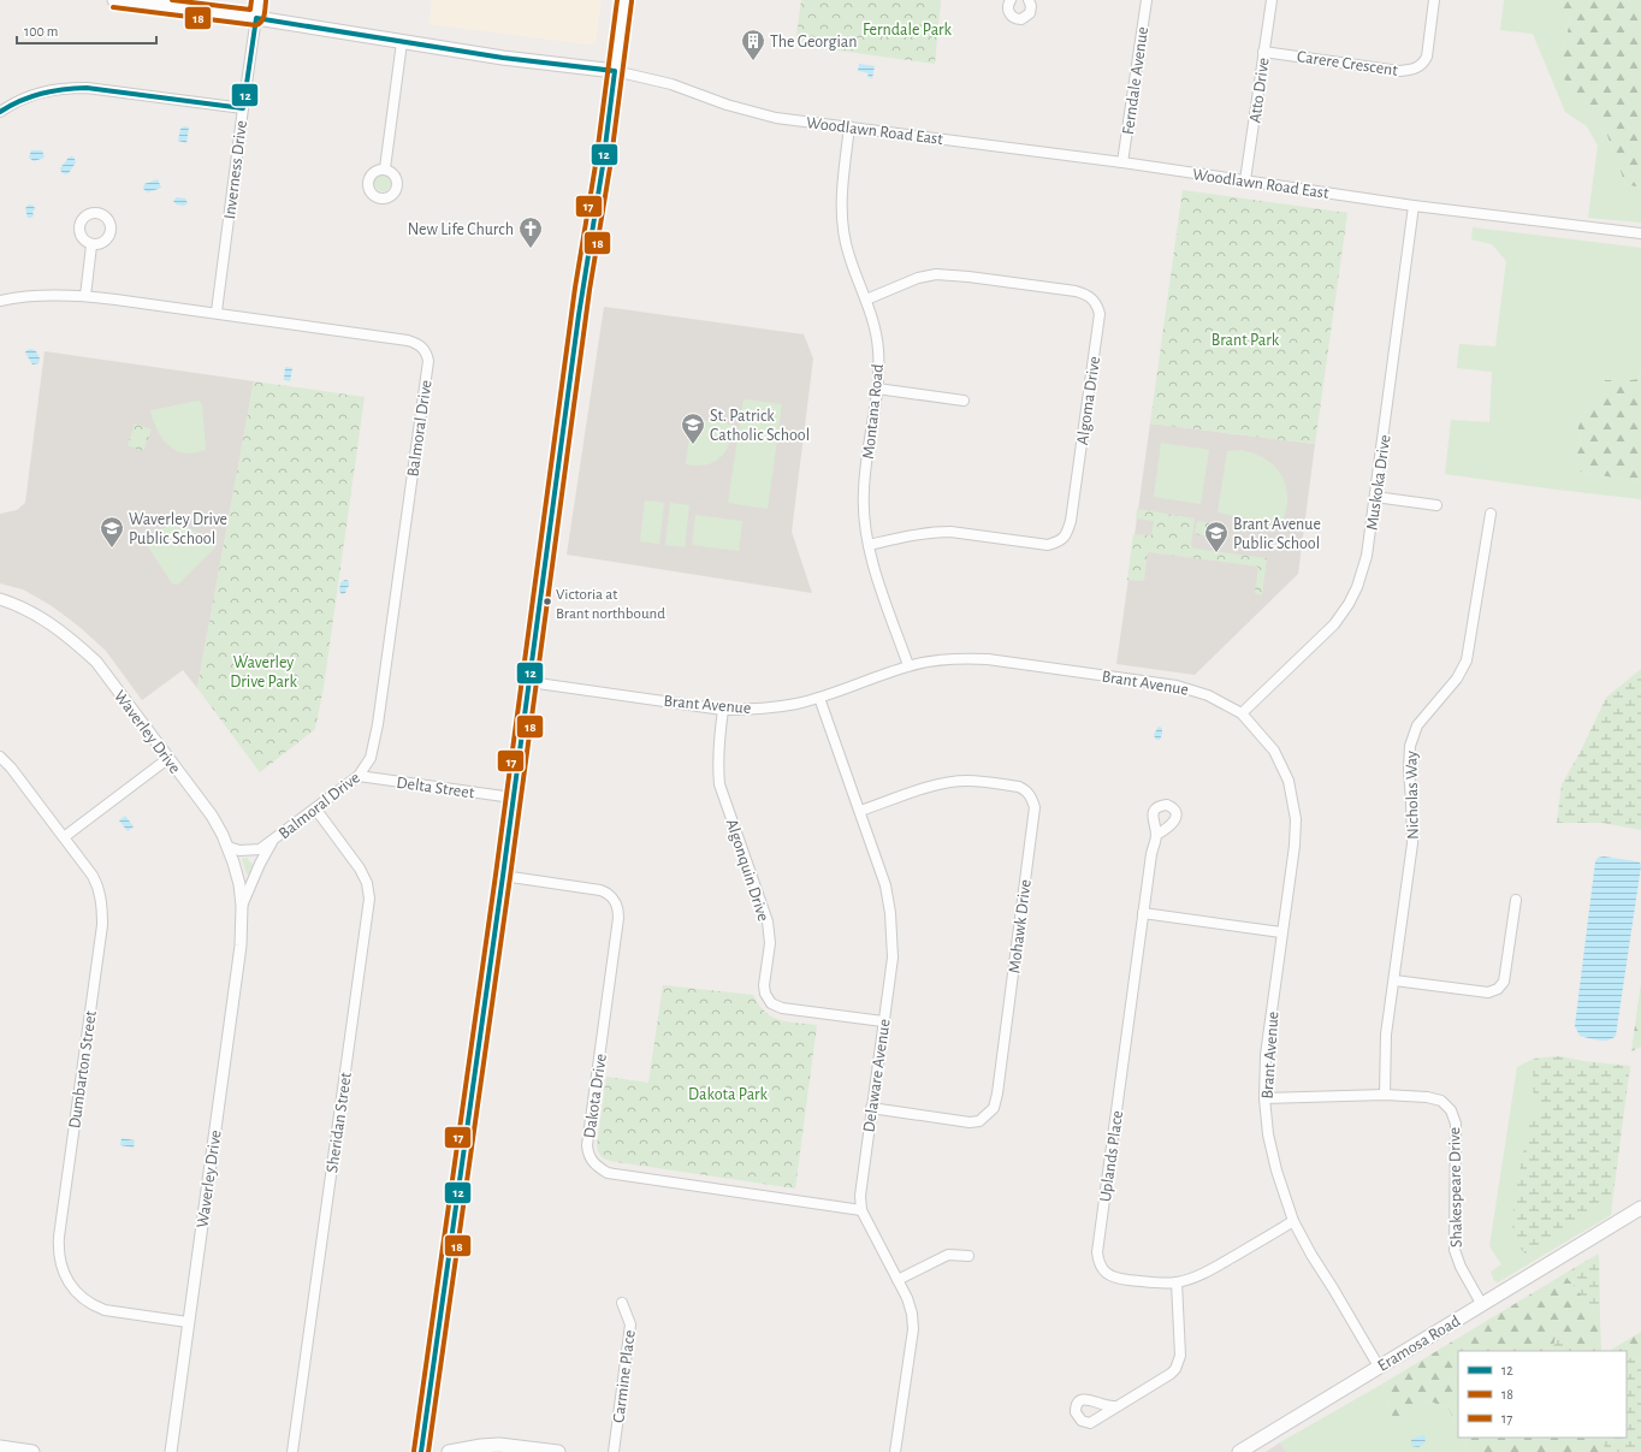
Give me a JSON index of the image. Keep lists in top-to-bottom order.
{
  "streets": {
    "main road": ["Woodlawn Road East", "Eramosa Road"],
    "street": [
      "Carere Crescent",
      "Ferndale Avenue",
      "Atto Drive",
      "Inverness Drive",
      "Algoma Drive",
      "Montana Road",
      "Balmoral Drive",
      "Muskoka Drive",
      "Brant Avenue",
      "Waverley Drive",
      "Delta Street",
      "Nicholas Way",
      "Algonquin Drive",
      "Mohawk Drive",
      "Dumbarton Street",
      "Delaware Avenue",
      "Dakota Drive",
      "Sheridan Street",
      "Uplands Place",
      "Shakespeare Drive",
      "Carmine Place"
    ]
  },
  "crossings": [
    ["Carere Crescent", "Atto Drive"],
    ["Ferndale Avenue", "Woodlawn Road East"],
    ["Atto Drive", "Woodlawn Road East"],
    ["Woodlawn Road East", "Inverness Drive"],
    ["Woodlawn Road East", "Montana Road"],
    ["Woodlawn Road East", "Muskoka Drive"],
    ["Inverness Drive", "Balmoral Drive"],
    ["Algoma Drive", "Montana Road"],
    ["Montana Road", "Brant Avenue"],
    ["Balmoral Drive", "Waverley Drive"],
    ["Balmoral Drive", "Delta Street"],
    ["Balmoral Drive", "Sheridan Street"],
    ["Muskoka Drive", "Brant Avenue"],
    ["Brant Avenue", "Algonquin Drive"],
    ["Brant Avenue", "Delaware Avenue"],
    ["Brant Avenue", "Uplands Place"],
    ["Brant Avenue", "Shakespeare Drive"],
    ["Brant Avenue", "Eramosa Road"],
    ["Waverley Drive", "Dumbarton Street"],
    ["Nicholas Way", "Shakespeare Drive"],
    ["Algonquin Drive", "Delaware Avenue"],
    ["Mohawk Drive", "Delaware Avenue"],
    ["Delaware Avenue", "Dakota Drive"],
    ["Shakespeare Drive", "Eramosa Road"]
  ],
  "parks": [
    "Ferndale Park",
    "Brant Park",
    "Waverley Drive Park",
    "Dakota Park"
  ],
  "places": {
    "building": ["The Georgian"],
    "church": ["New Life Church"],
    "school or university": ["St. Patrick Catholic School", "Waverley Drive Public School", "Brant Avenue Public School"],
    "other": ["Victoria at Brant northbound"]
  },
  "lines": ["transit line 17", "transit line 18", "transit line 12"],
  "legend": ["12", "18", "17"],
  "scale_bar": "100 m"
}
